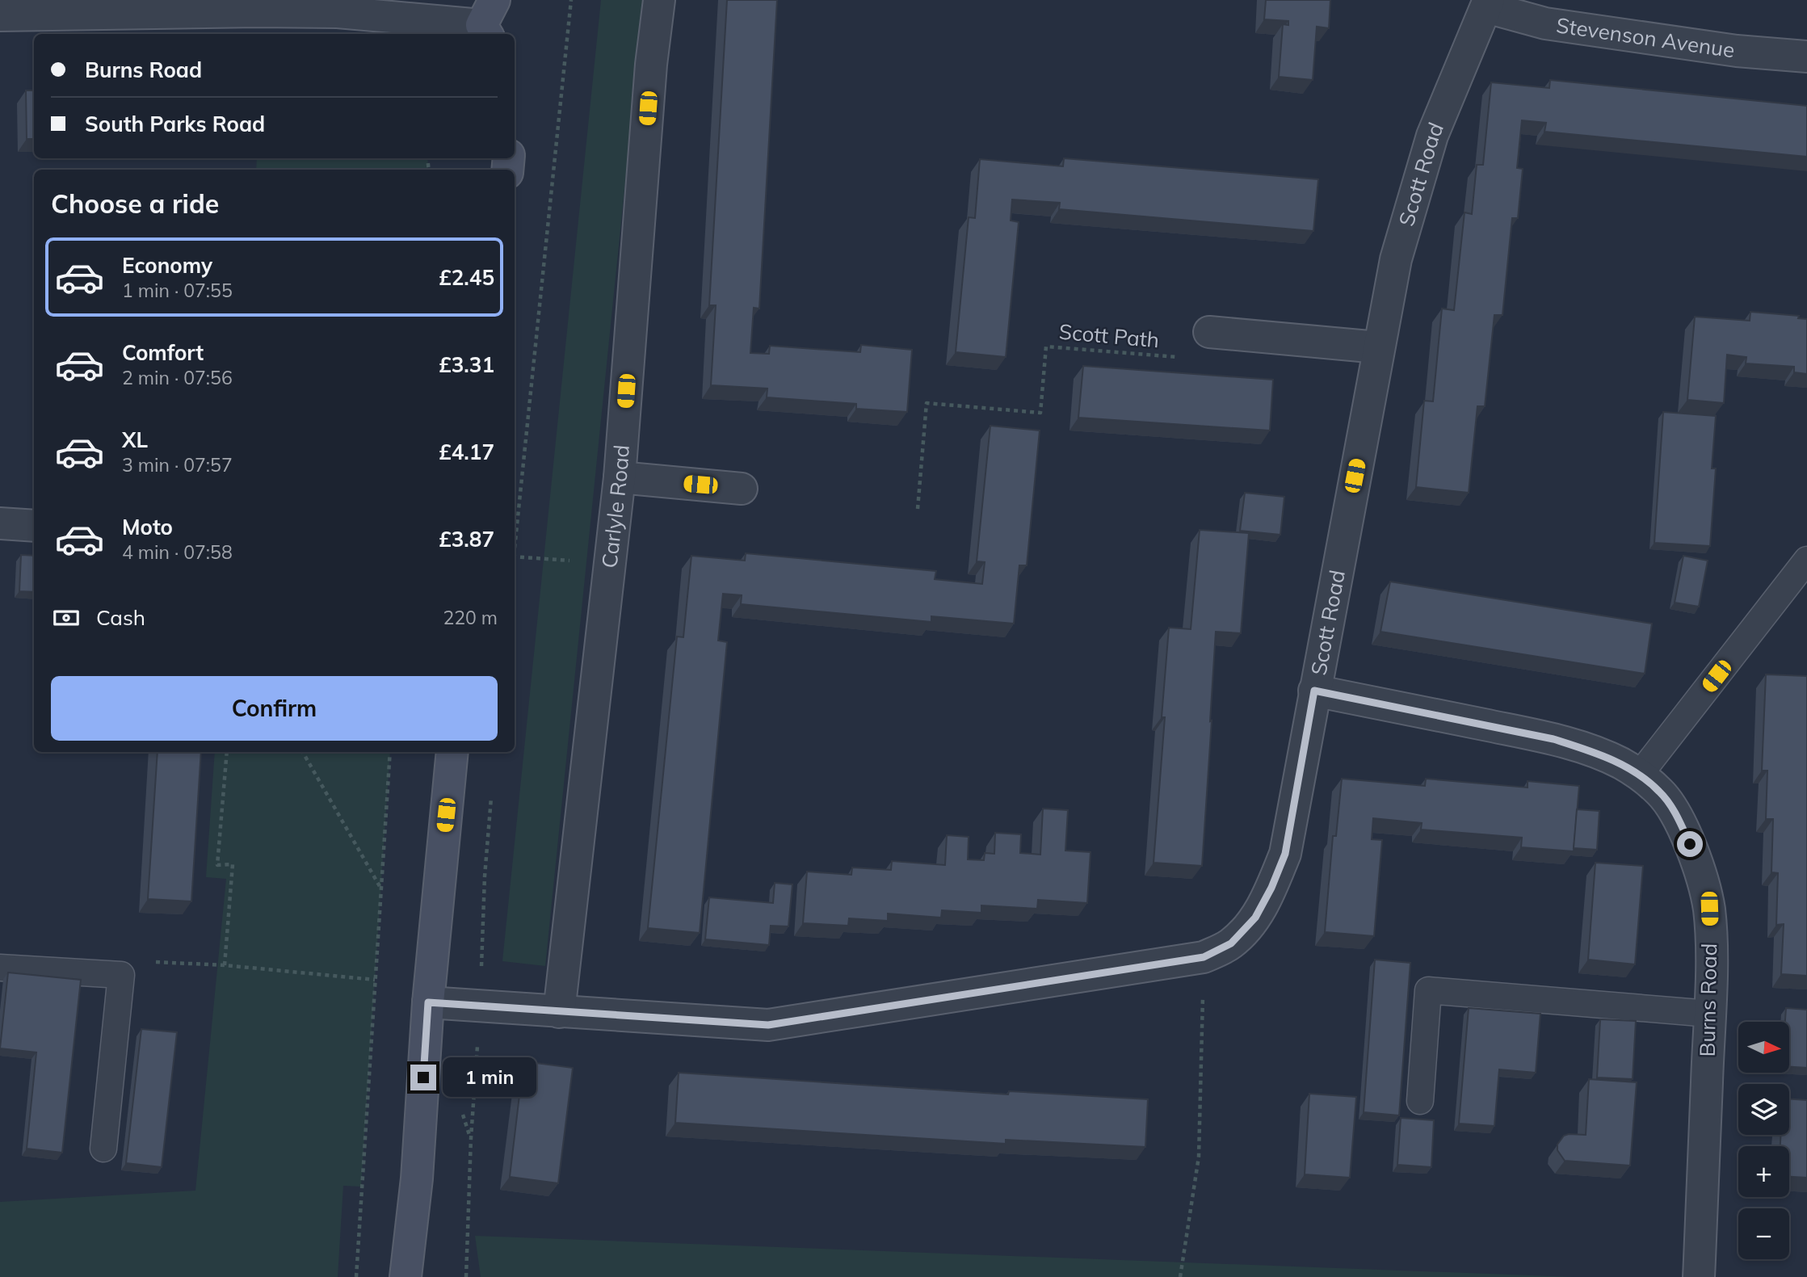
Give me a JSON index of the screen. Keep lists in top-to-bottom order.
{
  "streets": {
    "street": [
      "Stevenson Avenue",
      "Scott Road",
      "Carlyle Road",
      "Burns Road"
    ],
    "path": ["Scott Path"]
  },
  "crossings": [
    ["Stevenson Avenue", "Scott Road"],
    ["Scott Road", "Carlyle Road"],
    ["Scott Road", "Burns Road"]
  ],
  "north": "right",
  "page": {
    "banner": ["Burns Road", "South Parks Road"],
    "heading": "Choose a ride",
    "list": [
      {
        "name": "Economy",
        "note": "1 min · 07:55",
        "value": "£2.45"
      },
      {
        "name": "Comfort",
        "note": "2 min · 07:56",
        "value": "£3.31"
      },
      {
        "name": "XL",
        "note": "3 min · 07:57",
        "value": "£4.17"
      },
      {
        "name": "Moto",
        "note": "4 min · 07:58",
        "value": "£3.87"
      }
    ],
    "pay": ["Cash", "220 m"],
    "buttons": "Confirm",
    "map_buttons": ["+", "−"],
    "bubble": "1 min"
  }
}
